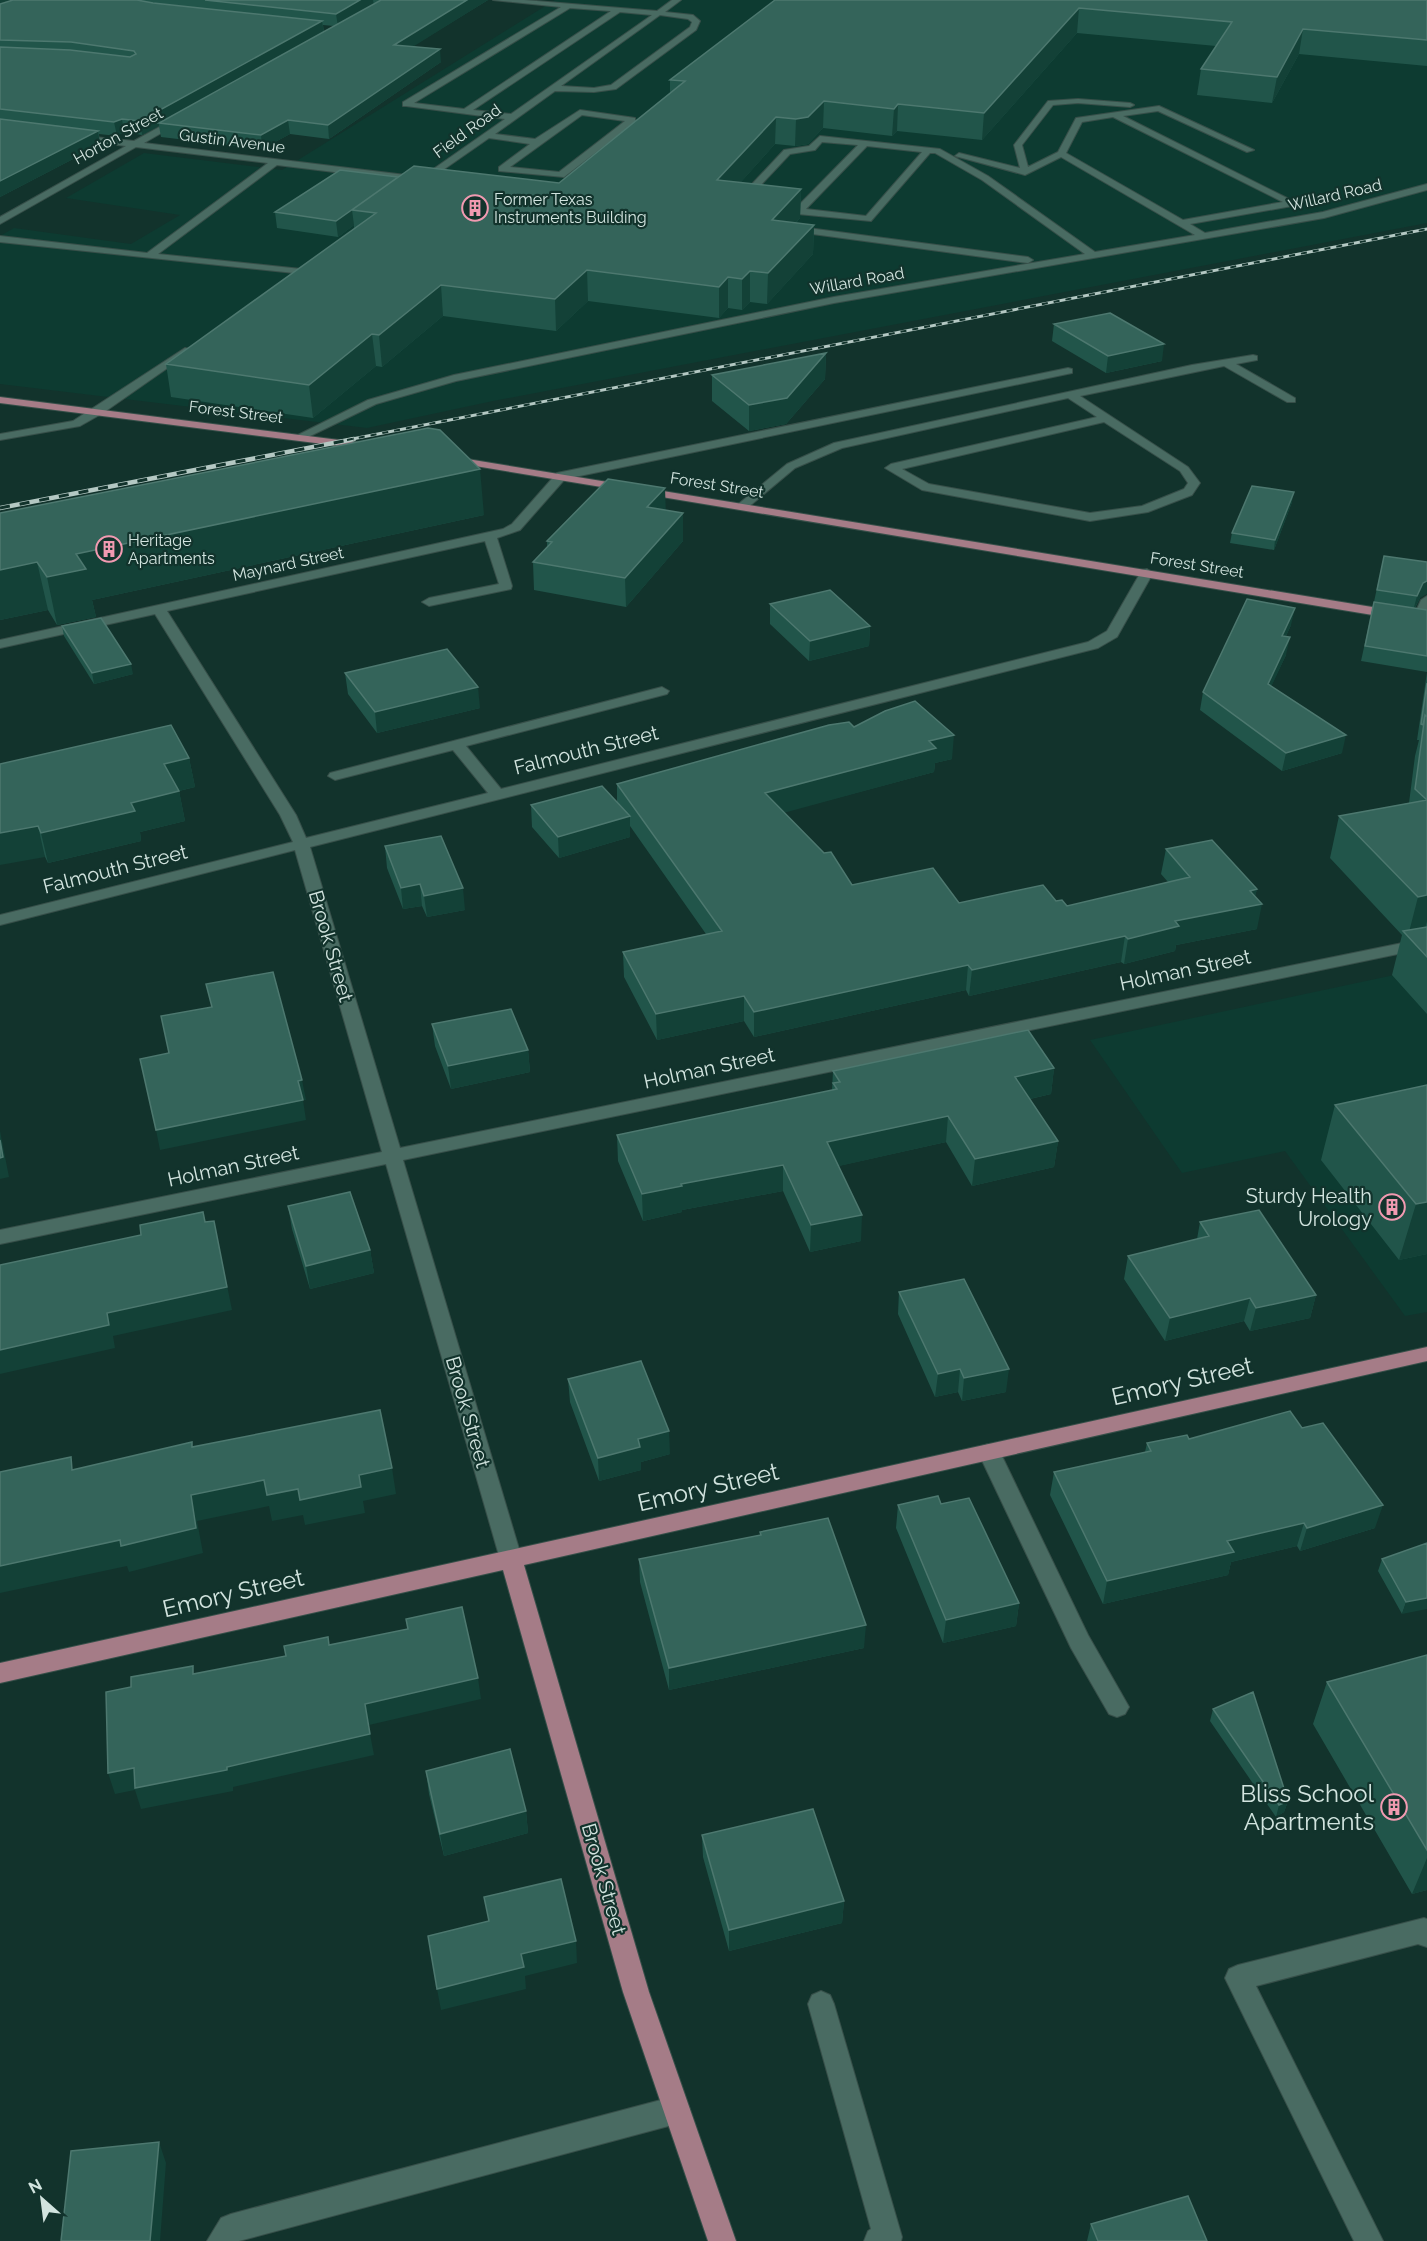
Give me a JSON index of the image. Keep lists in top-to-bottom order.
{
  "streets": {
    "main road": ["Forest Street", "Brook Street", "Emory Street"],
    "street": [
      "Field Road",
      "Horton Street",
      "Gustin Avenue",
      "Willard Road",
      "Maynard Street",
      "Falmouth Street",
      "Holman Street"
    ]
  },
  "crossings": [
    ["Field Road", "Gustin Avenue"],
    ["Horton Street", "Gustin Avenue"],
    ["Willard Road", "Forest Street"],
    ["Forest Street", "Maynard Street"],
    ["Forest Street", "Falmouth Street"],
    ["Maynard Street", "Brook Street"],
    ["Falmouth Street", "Brook Street"],
    ["Brook Street", "Holman Street"],
    ["Brook Street", "Emory Street"]
  ],
  "places": {
    "building": [
      "Former Texas Instruments Building",
      "Heritage Apartments",
      "Sturdy Health Urology",
      "Bliss School Apartments"
    ]
  },
  "north": "top left"
}
